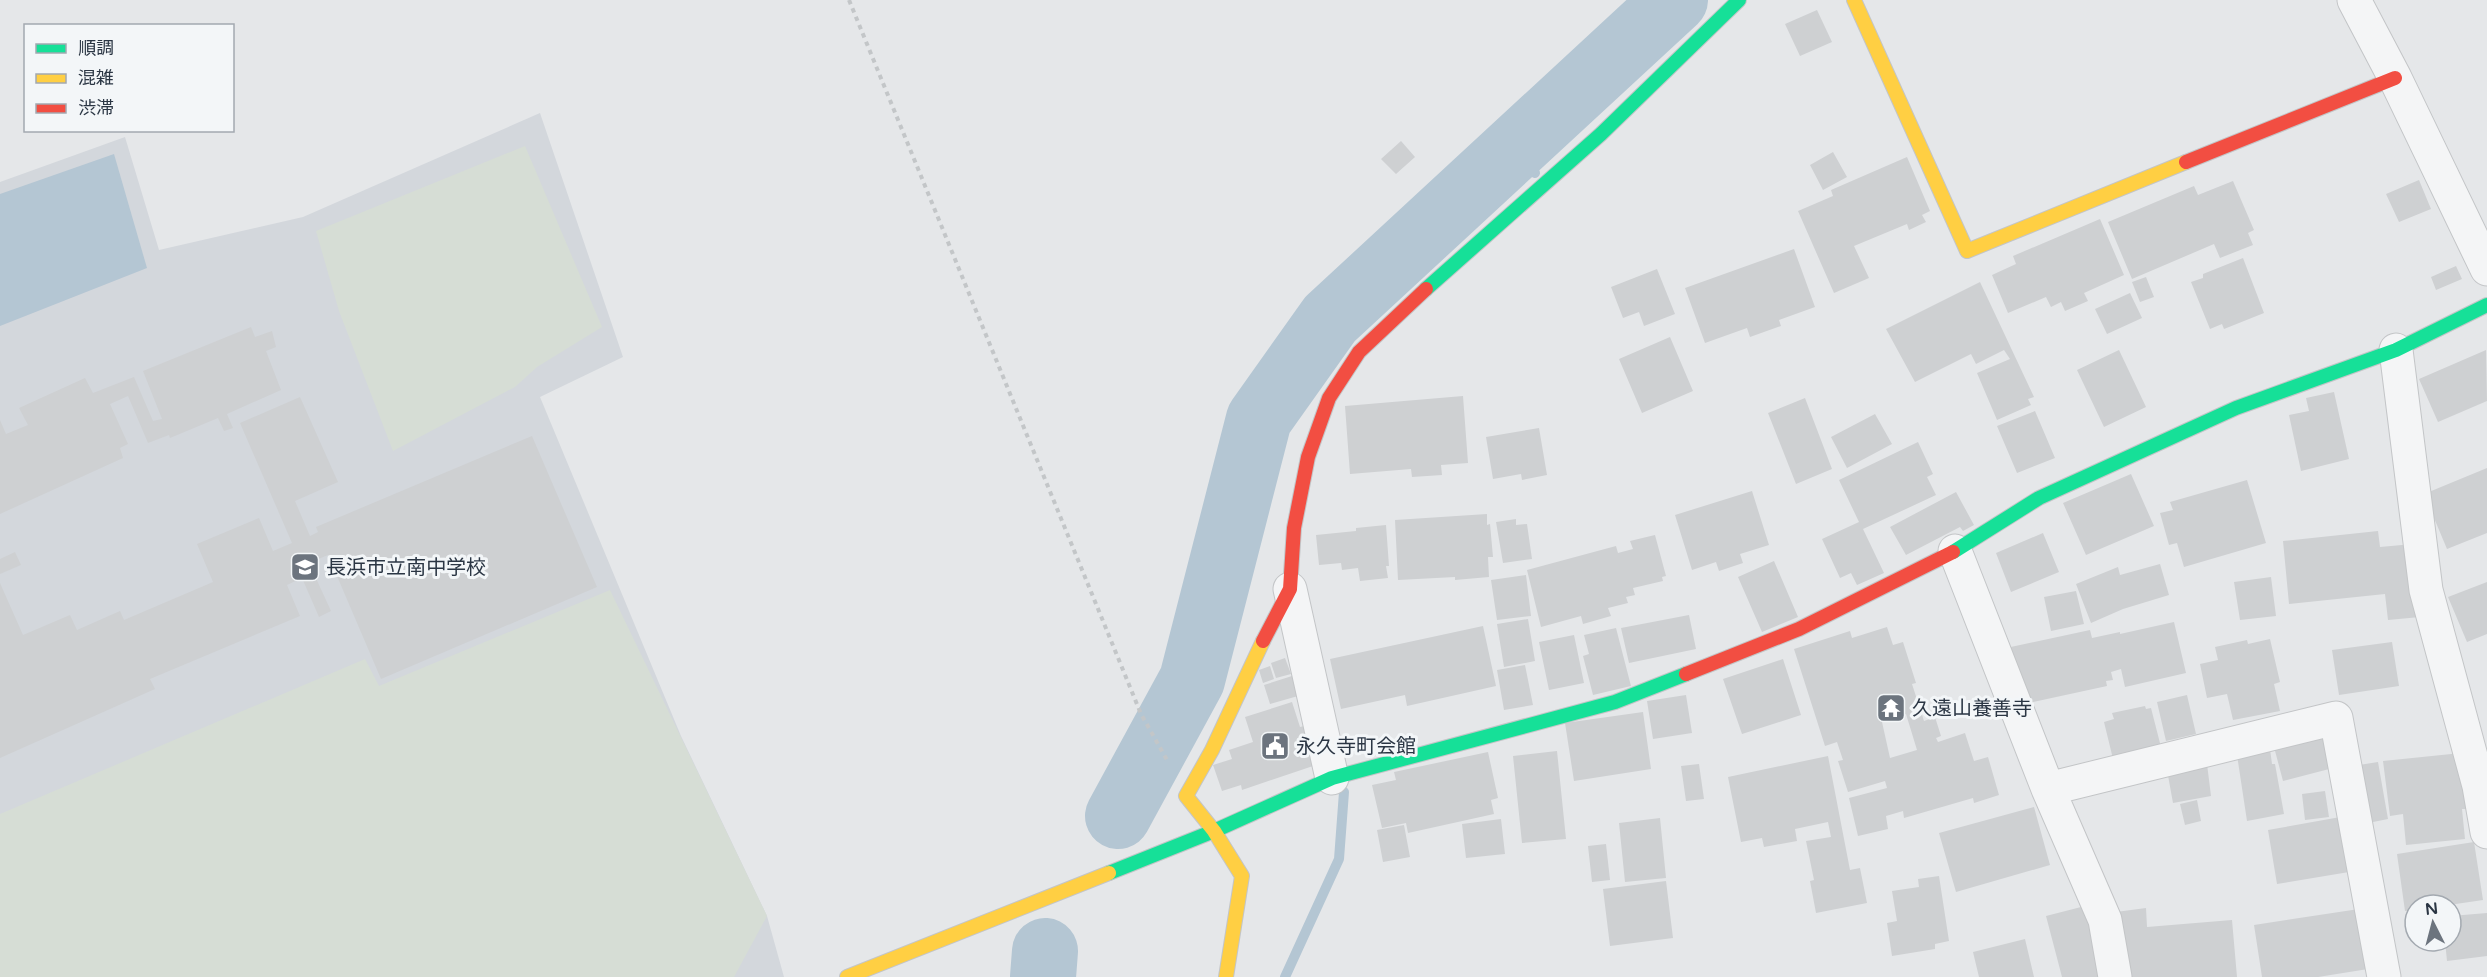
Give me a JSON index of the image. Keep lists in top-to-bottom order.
{
  "places": {
    "school or university": ["長浜市立南中学校"],
    "temple": ["久遠山養善寺"],
    "public building": ["永久寺町会館"]
  },
  "legend": ["順調", "混雑", "渋滞"],
  "north": "top"
}
